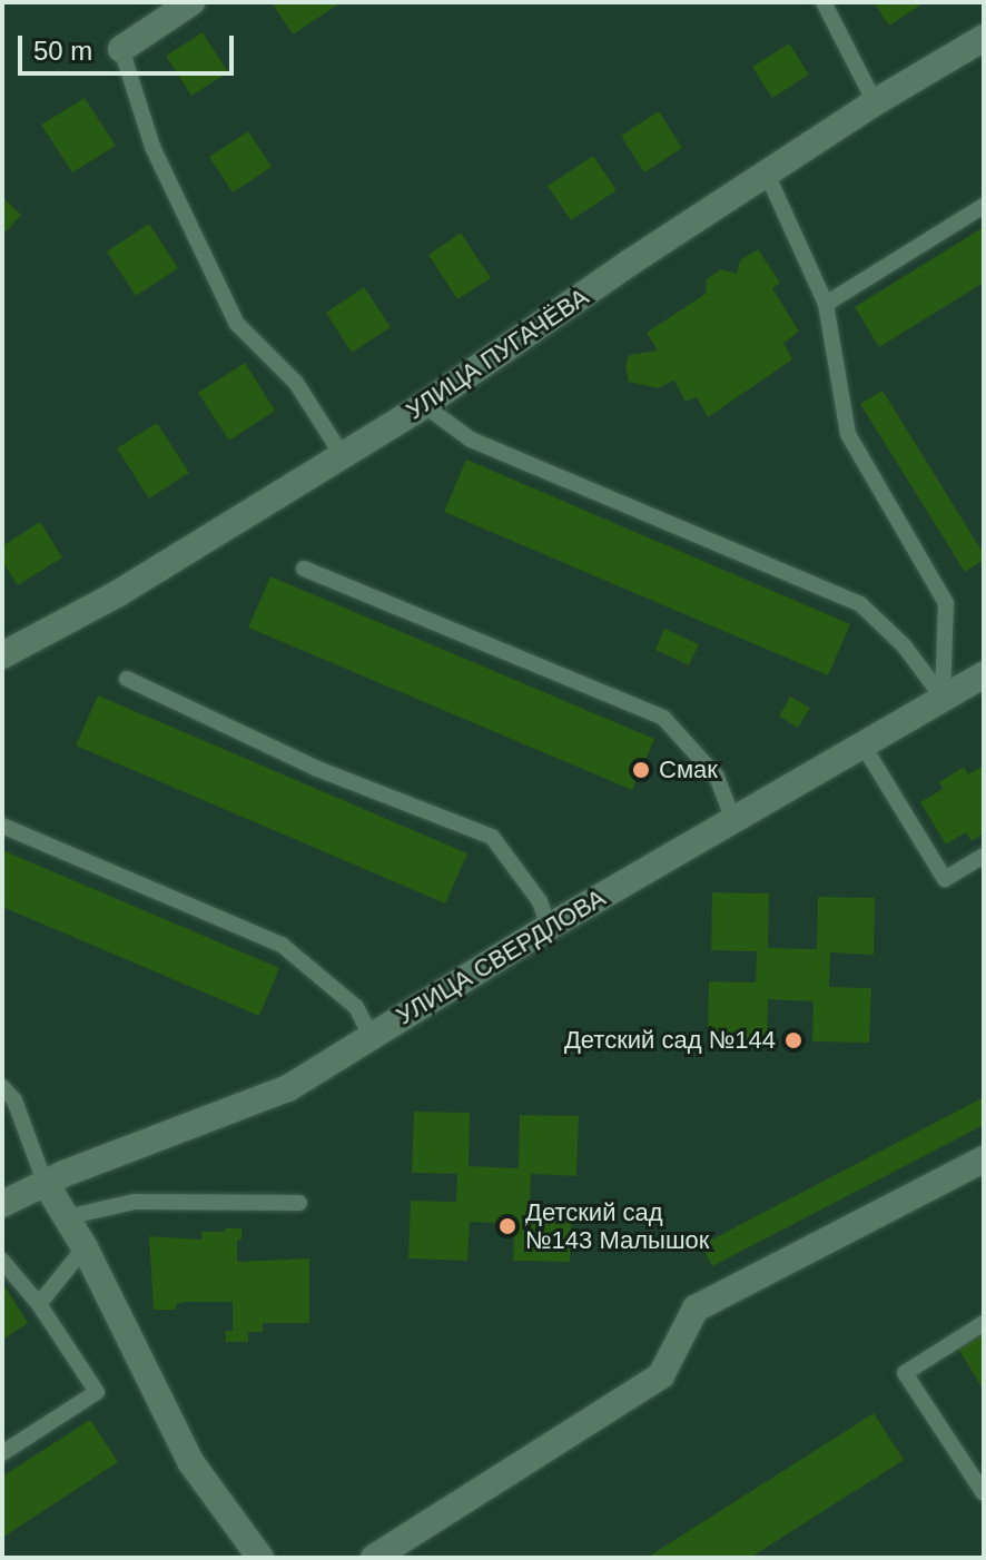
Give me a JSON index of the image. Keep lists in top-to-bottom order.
{
  "streets": {
    "street": ["УЛИЦА ПУГАЧЁВА", "УЛИЦА СВЕРДЛОВА"]
  },
  "places": ["Смак", "Детский сад №144", "Детский сад №143 Малышок"],
  "scale_bar": "50 m"
}
